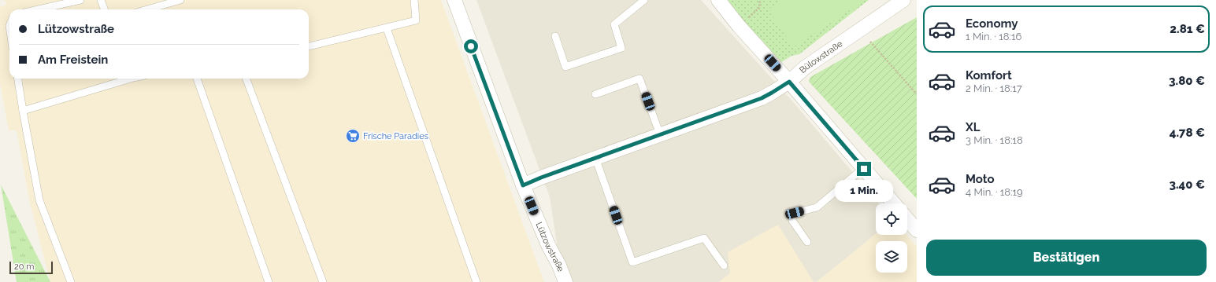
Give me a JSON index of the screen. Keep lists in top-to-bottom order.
{
  "streets": {
    "street": ["Bülowstraße", "Lützowstraße"]
  },
  "crossings": [
    ["Bülowstraße", "Lützowstraße"]
  ],
  "places": {
    "supermarket": ["Frische Paradies"]
  },
  "scale_bar": "20 m",
  "page": {
    "list": [
      {
        "name": "Economy",
        "note": "1 Min. · 18:16",
        "value": "2.81 €"
      },
      {
        "name": "Komfort",
        "note": "2 Min. · 18:17",
        "value": "3.80 €"
      },
      {
        "name": "XL",
        "note": "3 Min. · 18:18",
        "value": "4.78 €"
      },
      {
        "name": "Moto",
        "note": "4 Min. · 18:19",
        "value": "3.40 €"
      }
    ],
    "banner": ["Lützowstraße", "Am Freistein"],
    "bubble": "1 Min.",
    "buttons": "Bestätigen",
    "scale": "20 m"
  }
}
